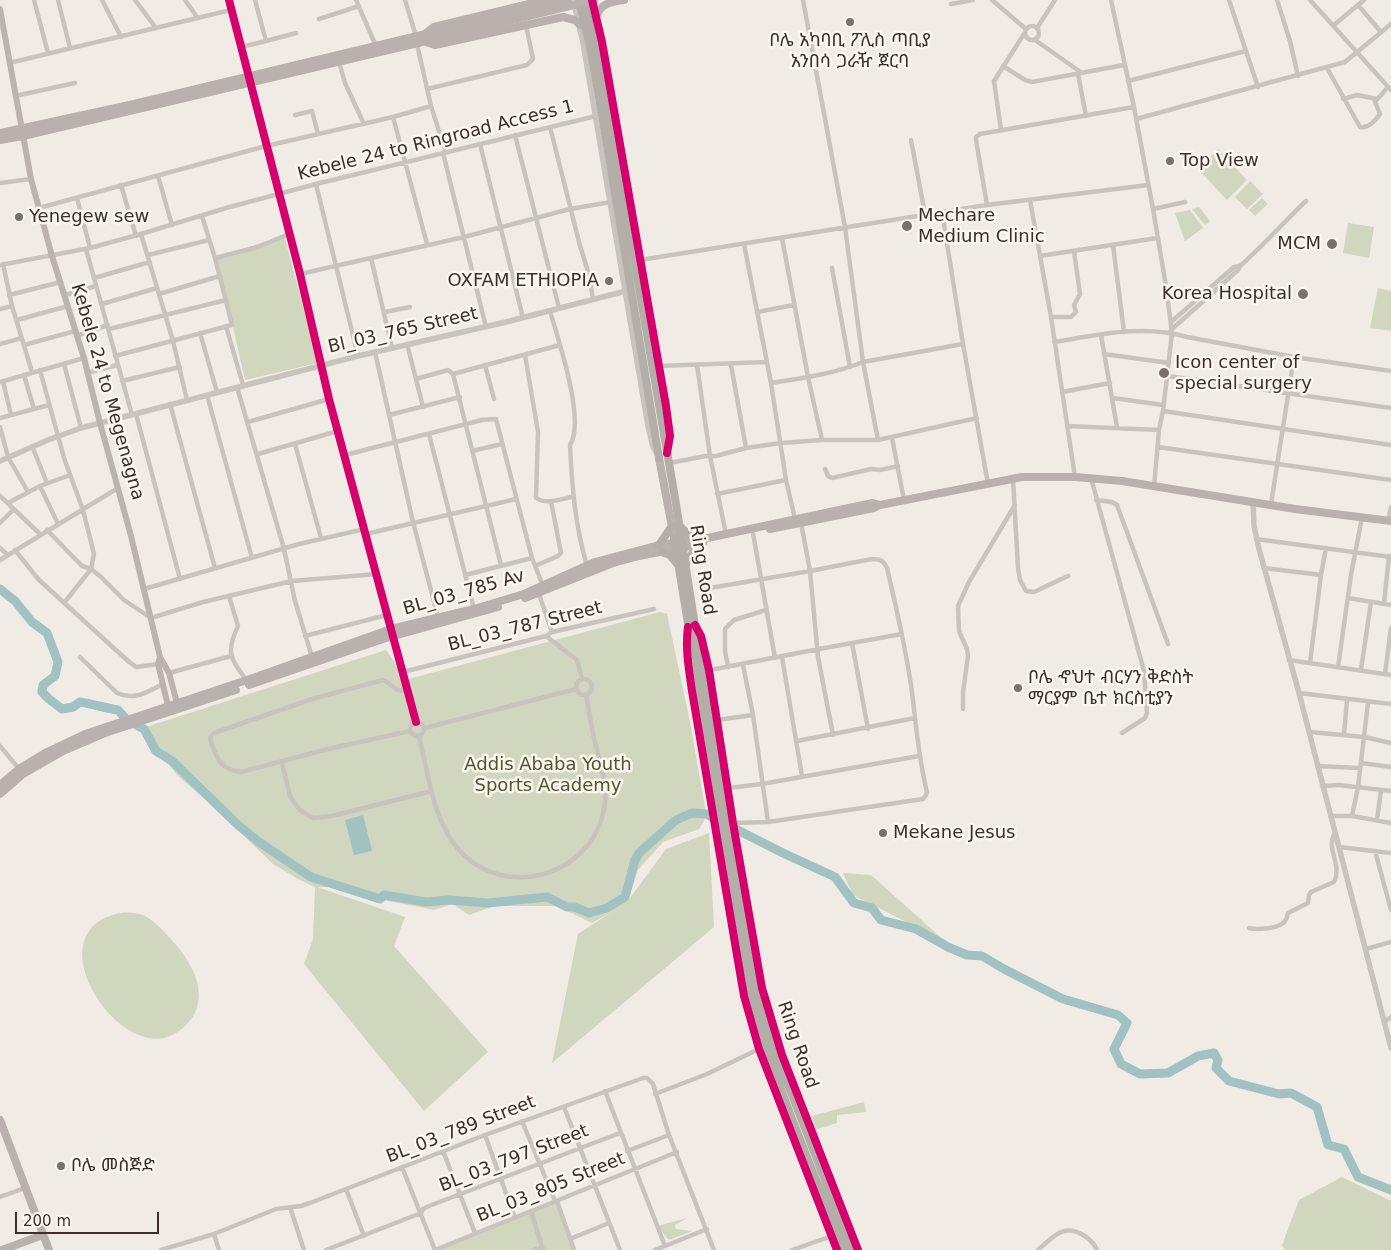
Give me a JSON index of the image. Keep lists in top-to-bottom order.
{
  "streets": {
    "highway": ["Ring Road"],
    "main road": ["Kebele 24 to Megenagna", "BL_03_785 Av"],
    "street": [
      "Kebele 24 to Ringroad Access 1",
      "Bl_03_765 Street",
      "BL_03_787 Street",
      "BL_03_789 Street",
      "BL_03_797 Street",
      "BL_03_805 Street"
    ]
  },
  "crossings": [
    ["Kebele 24 to Ringroad Access 1", "Kebele 24 to Megenagna"],
    ["Bl_03_765 Street", "Kebele 24 to Megenagna"],
    ["Kebele 24 to Megenagna", "BL_03_785 Av"],
    ["Ring Road", "BL_03_785 Av"]
  ],
  "parks": ["Addis Ababa Youth Sports Academy"],
  "places": [
    "ቦሌ አካባቢ ፖሊስ ጣቢያ አንበሳ ጋራዥ ጀርባ",
    "Top View",
    "Yenegew sew",
    "Mechare Medium Clinic",
    "MCM",
    "OXFAM ETHIOPIA",
    "Korea Hospital",
    "Icon center of special surgery",
    "ቦሌ ኆህተ ብርሃን ቅድስት ማርያም ቤተ ክርስቲያን",
    "Mekane Jesus",
    "ቦሌ መስጅድ"
  ],
  "scale_bar": "200 m"
}
